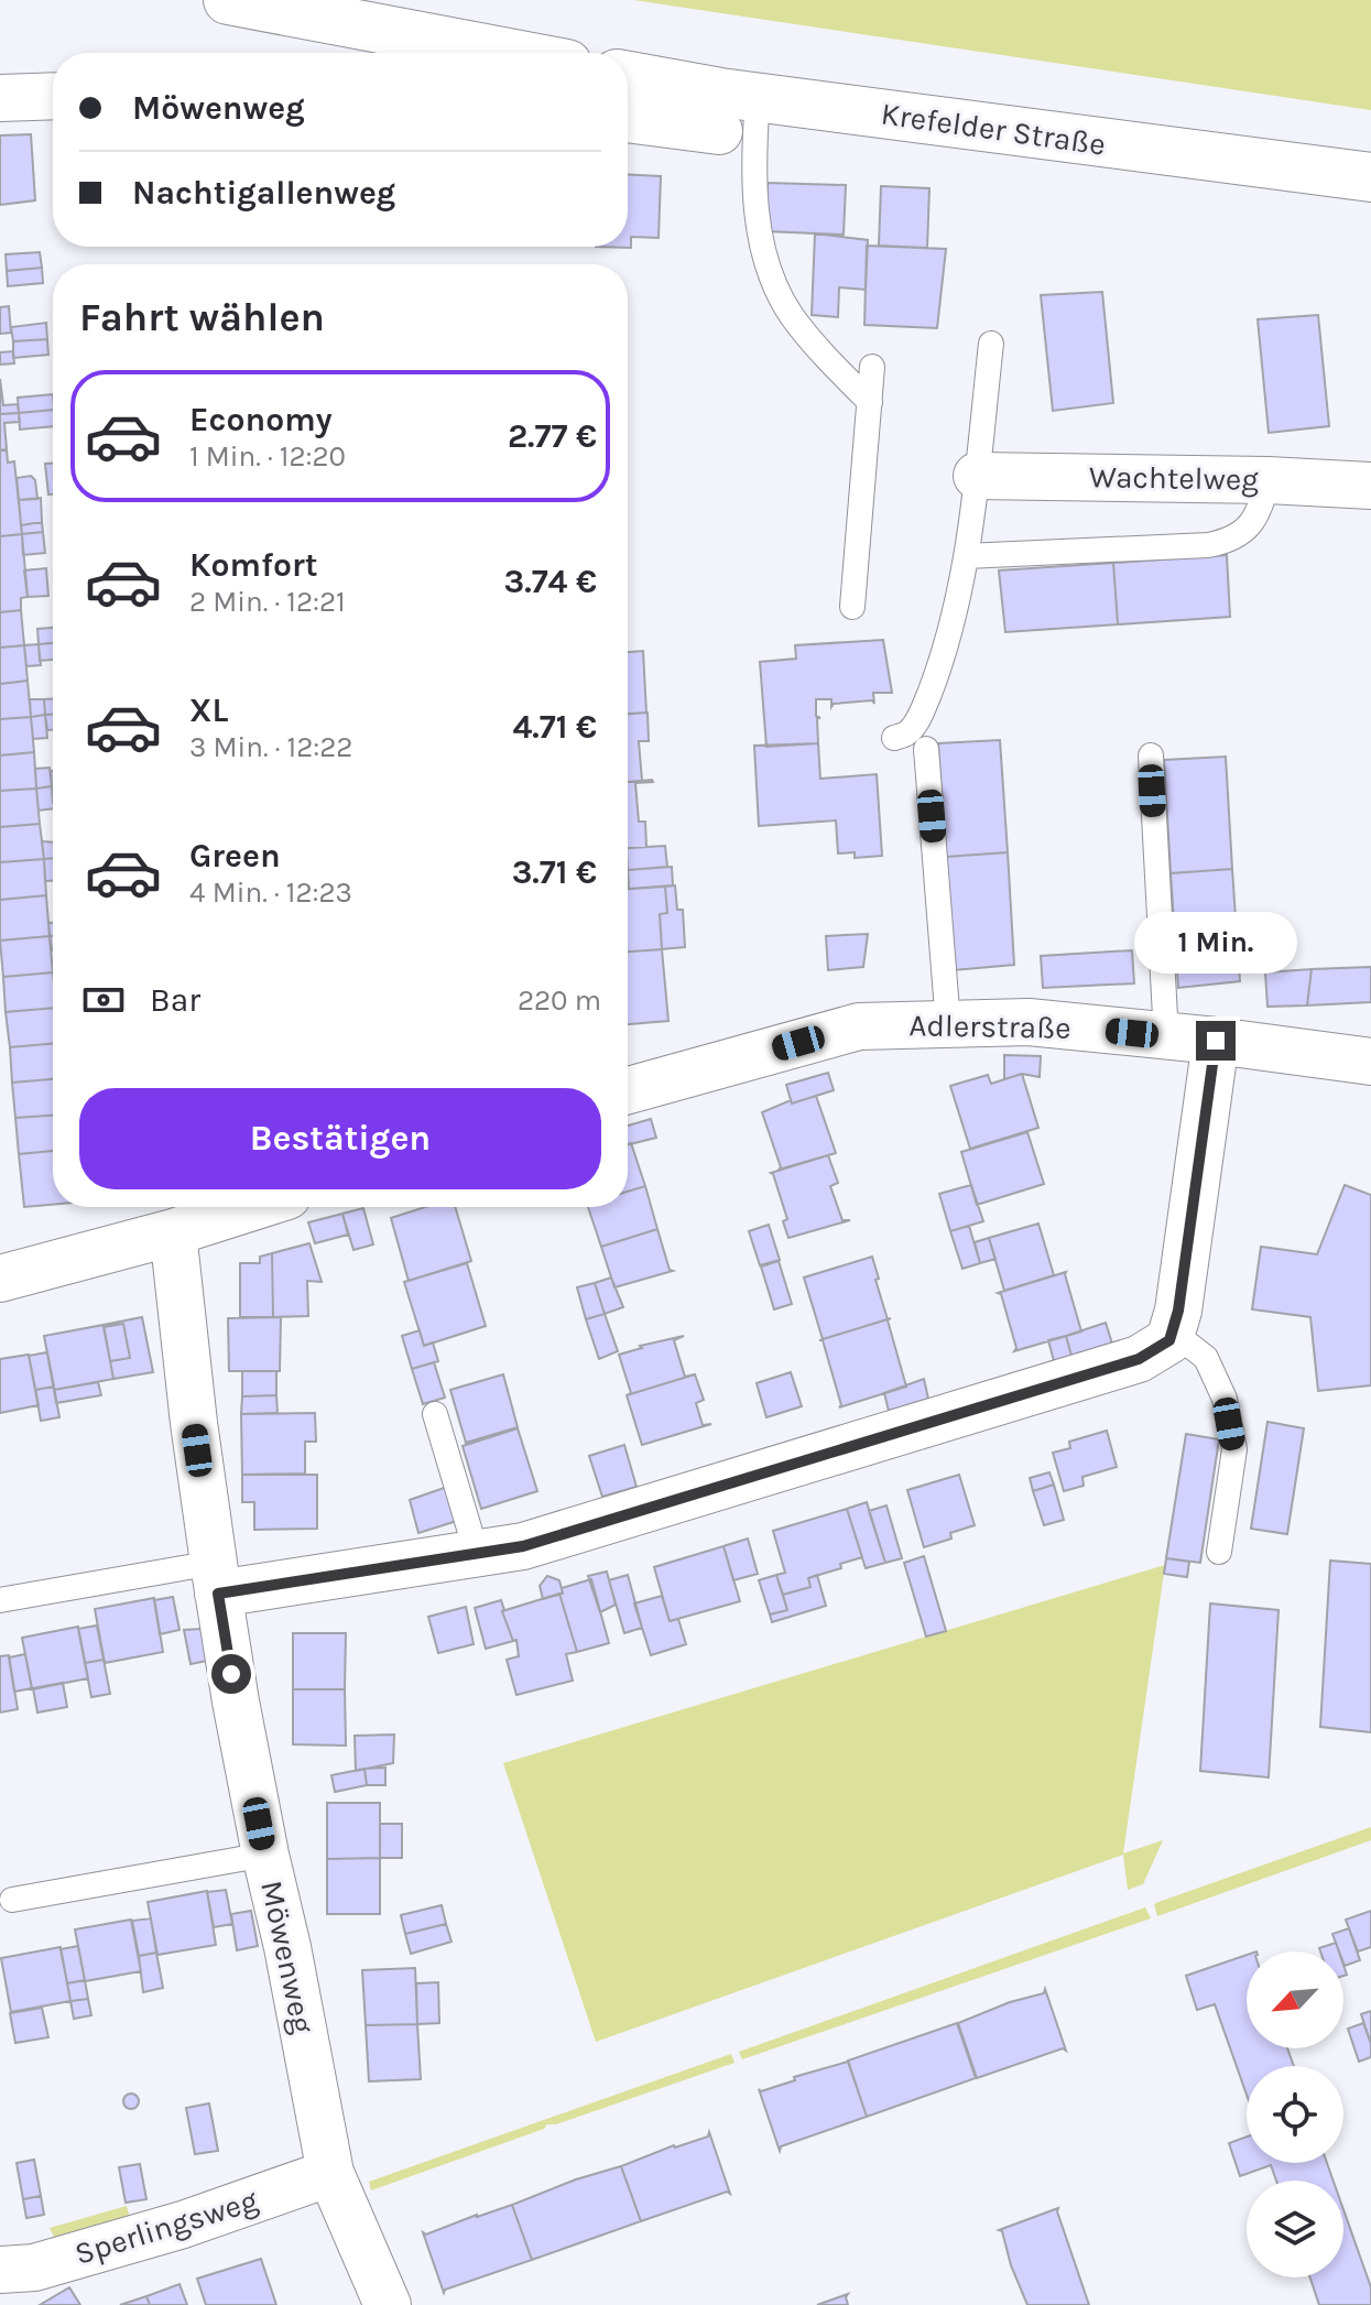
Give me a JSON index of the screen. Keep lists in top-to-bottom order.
{
  "streets": {
    "main road": ["Krefelder Straße"],
    "street": [
      "Wachtelweg",
      "Adlerstraße",
      "Möwenweg",
      "Sperlingsweg"
    ]
  },
  "crossings": [
    ["Möwenweg", "Sperlingsweg"]
  ],
  "north": "bottom left",
  "page": {
    "banner": ["Möwenweg", "Nachtigallenweg"],
    "heading": "Fahrt wählen",
    "list": [
      {
        "name": "Economy",
        "note": "1 Min. · 12:20",
        "value": "2.77 €"
      },
      {
        "name": "Komfort",
        "note": "2 Min. · 12:21",
        "value": "3.74 €"
      },
      {
        "name": "XL",
        "note": "3 Min. · 12:22",
        "value": "4.71 €"
      },
      {
        "name": "Green",
        "note": "4 Min. · 12:23",
        "value": "3.71 €"
      }
    ],
    "bubble": "1 Min.",
    "pay": ["Bar", "220 m"],
    "buttons": "Bestätigen"
  }
}
